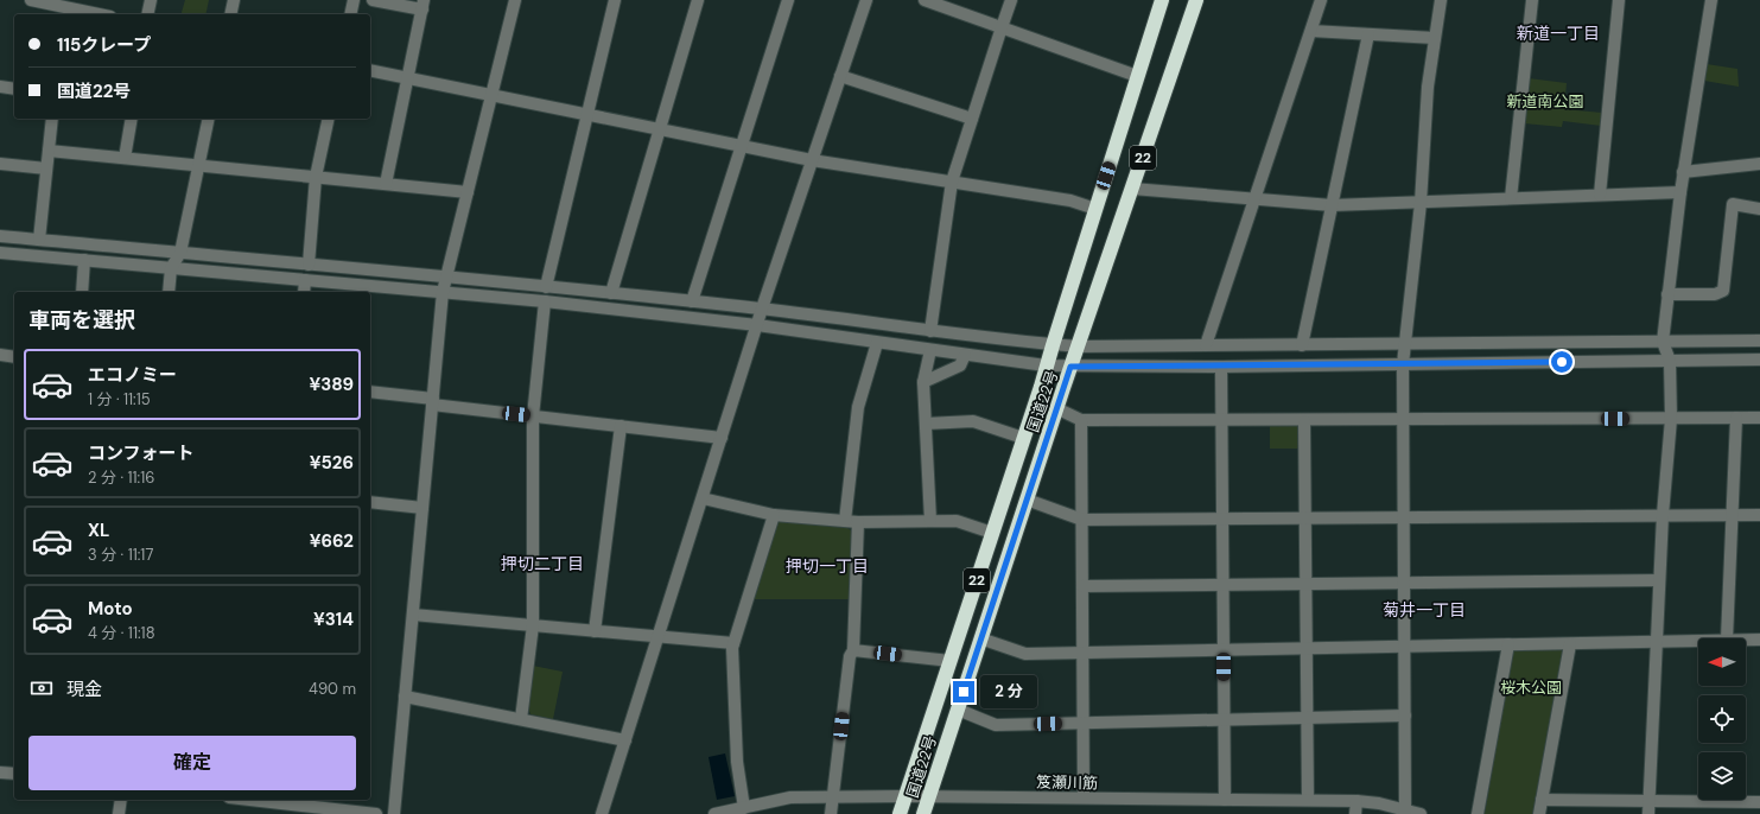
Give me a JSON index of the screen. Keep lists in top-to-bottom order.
{
  "streets": {
    "highway": ["22", "国道22号"],
    "street": ["笈瀬川筋"]
  },
  "crossings": [
    ["国道22号", "笈瀬川筋"]
  ],
  "districts": [
    "新道一丁目",
    "押切二丁目",
    "押切一丁目",
    "菊井一丁目"
  ],
  "parks": ["新道南公園", "桜木公園"],
  "north": "left",
  "page": {
    "banner": ["115クレープ", "国道22号"],
    "heading": "車両を選択",
    "list": [
      {
        "name": "エコノミー",
        "note": "1 分 · 11:15",
        "value": "¥389"
      },
      {
        "name": "コンフォート",
        "note": "2 分 · 11:16",
        "value": "¥526"
      },
      {
        "name": "XL",
        "note": "3 分 · 11:17",
        "value": "¥662"
      },
      {
        "name": "Moto",
        "note": "4 分 · 11:18",
        "value": "¥314"
      }
    ],
    "pay": ["現金", "490 m"],
    "bubble": "2 分",
    "buttons": "確定"
  }
}
